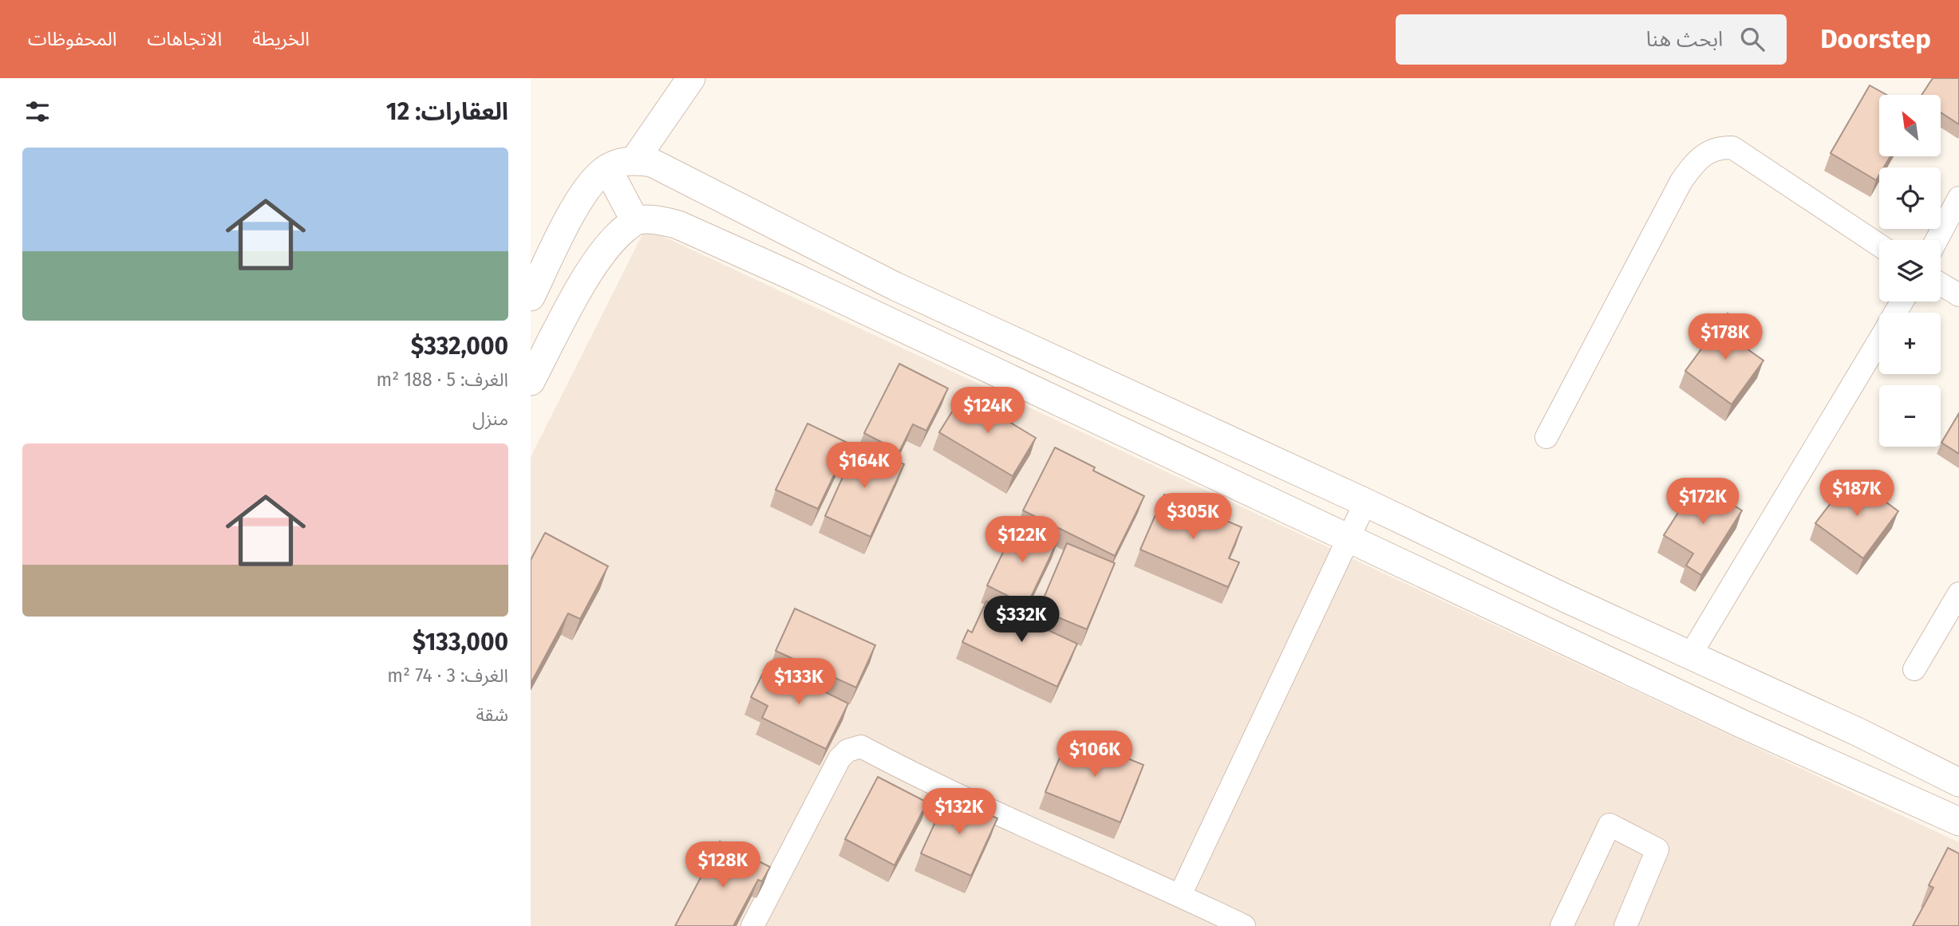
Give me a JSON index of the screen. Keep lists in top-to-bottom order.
{
  "north": "top left",
  "page": {
    "header": "Doorstep",
    "search": "ابحث هنا",
    "nav": ["الخريطة", "الاتجاهات", "المحفوظات"],
    "heading": "العقارات: 12",
    "map_buttons": ["+", "−"],
    "list": [
      {
        "name": "$332,000",
        "note": "الغرف: 5 · 188 m² · منزل"
      },
      {
        "name": "$133,000",
        "note": "الغرف: 3 · 74 m² · شقة"
      }
    ],
    "price": [
      "$178K",
      "$124K",
      "$164K",
      "$187K",
      "$172K",
      "$305K",
      "$122K",
      "$332K",
      "$133K",
      "$106K",
      "$132K",
      "$128K"
    ]
  }
}
